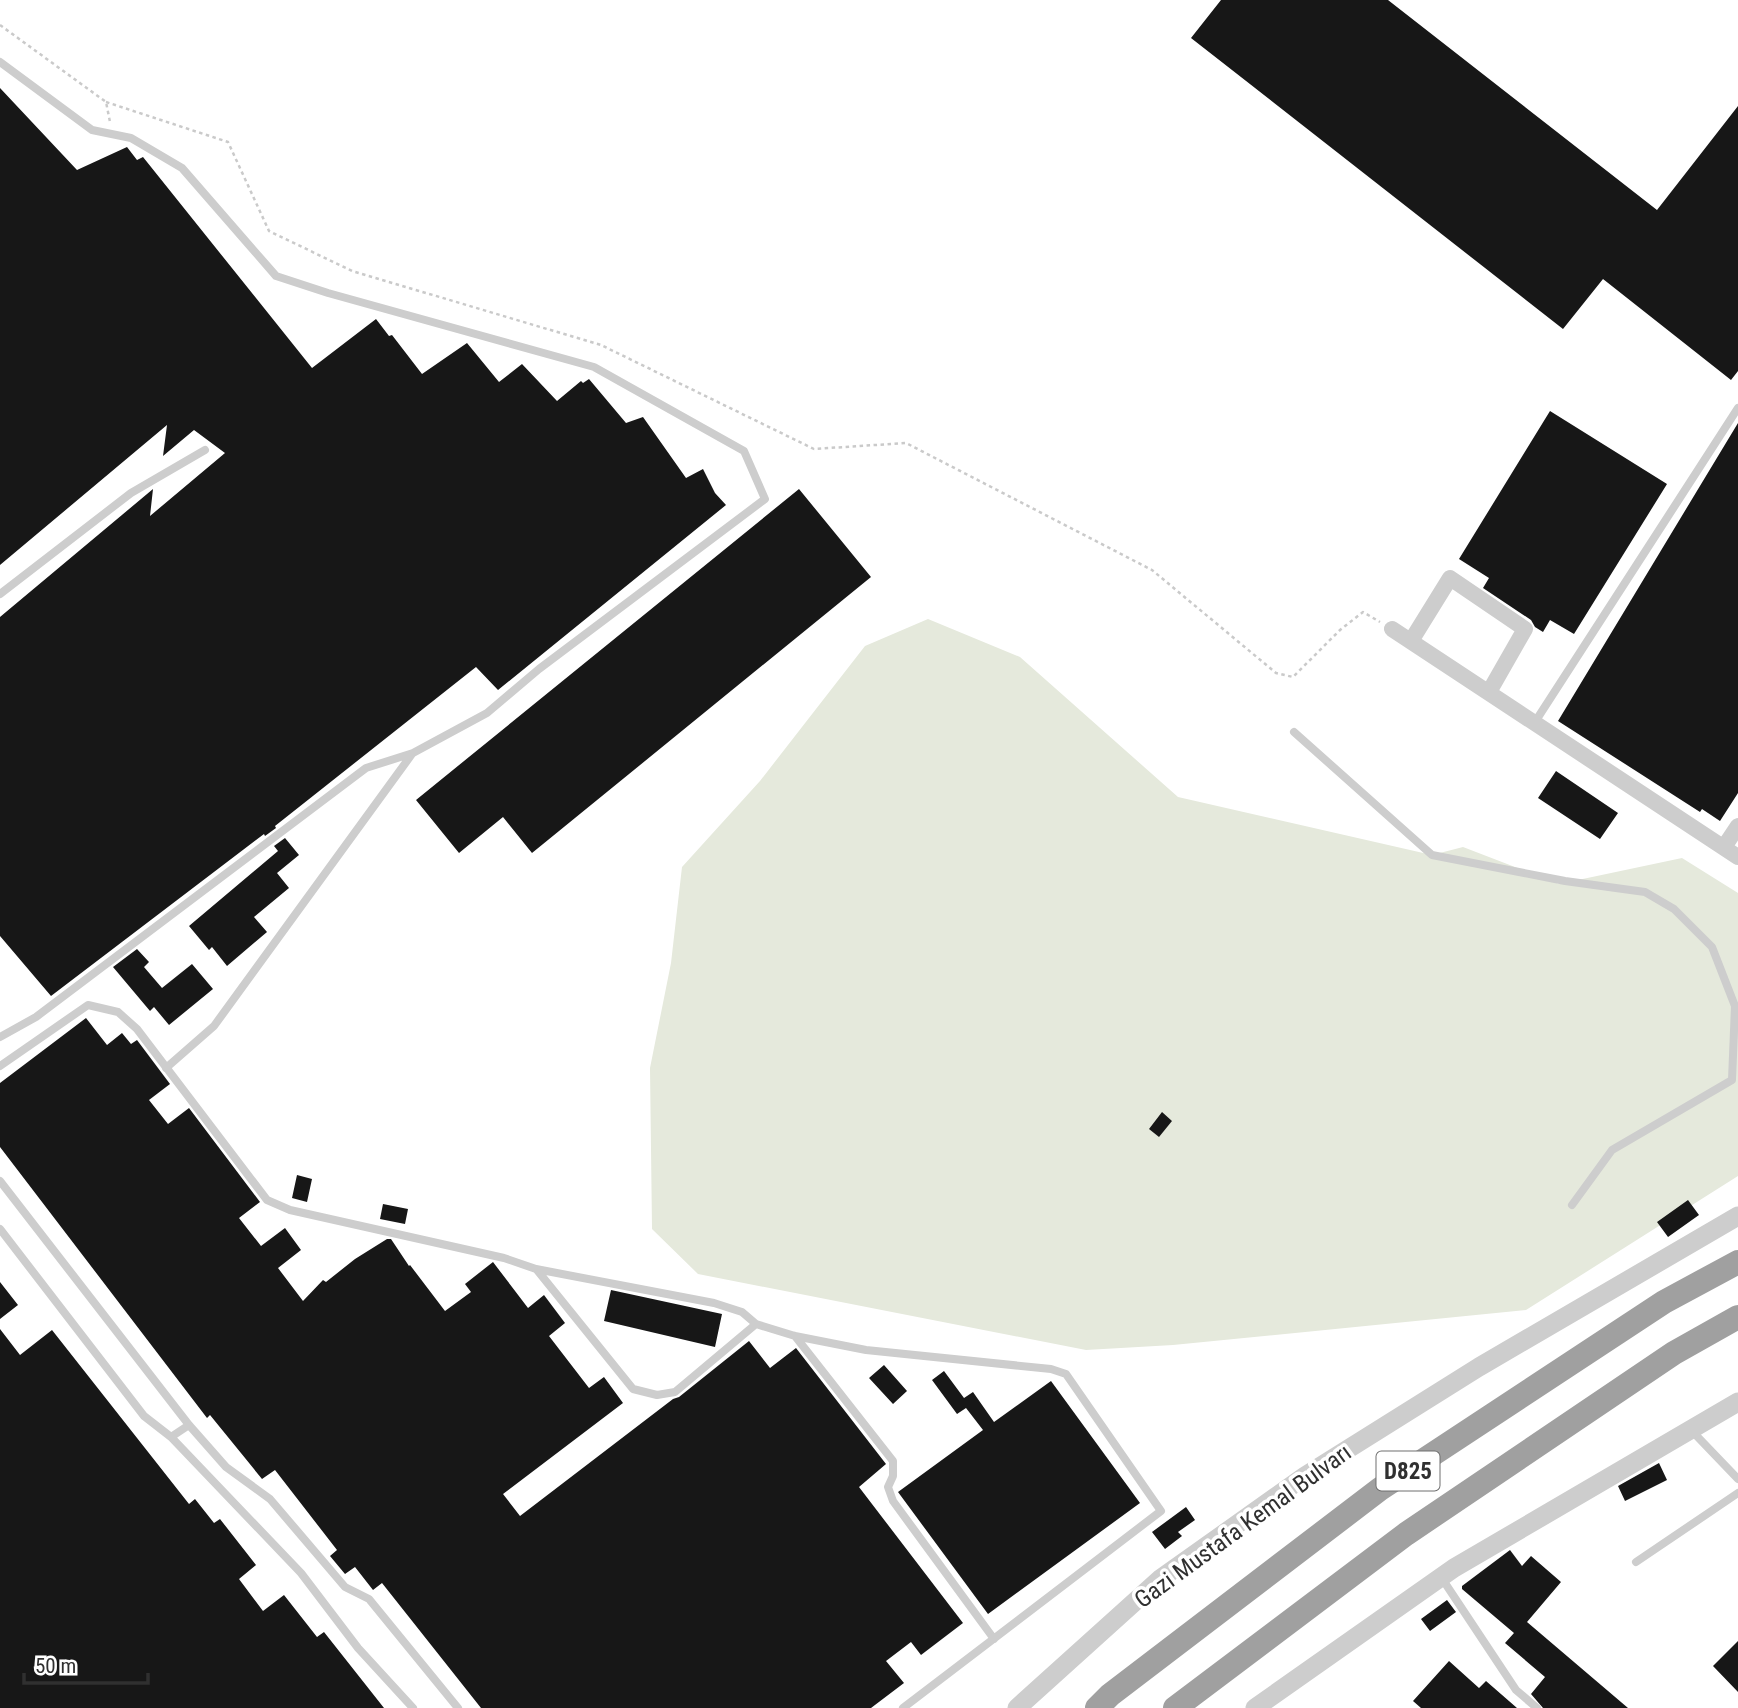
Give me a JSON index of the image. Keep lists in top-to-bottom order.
{
  "streets": {
    "highway": ["D825", "Gazi Mustafa Kemal Bulvarı"]
  },
  "scale_bar": "50 m"
}
